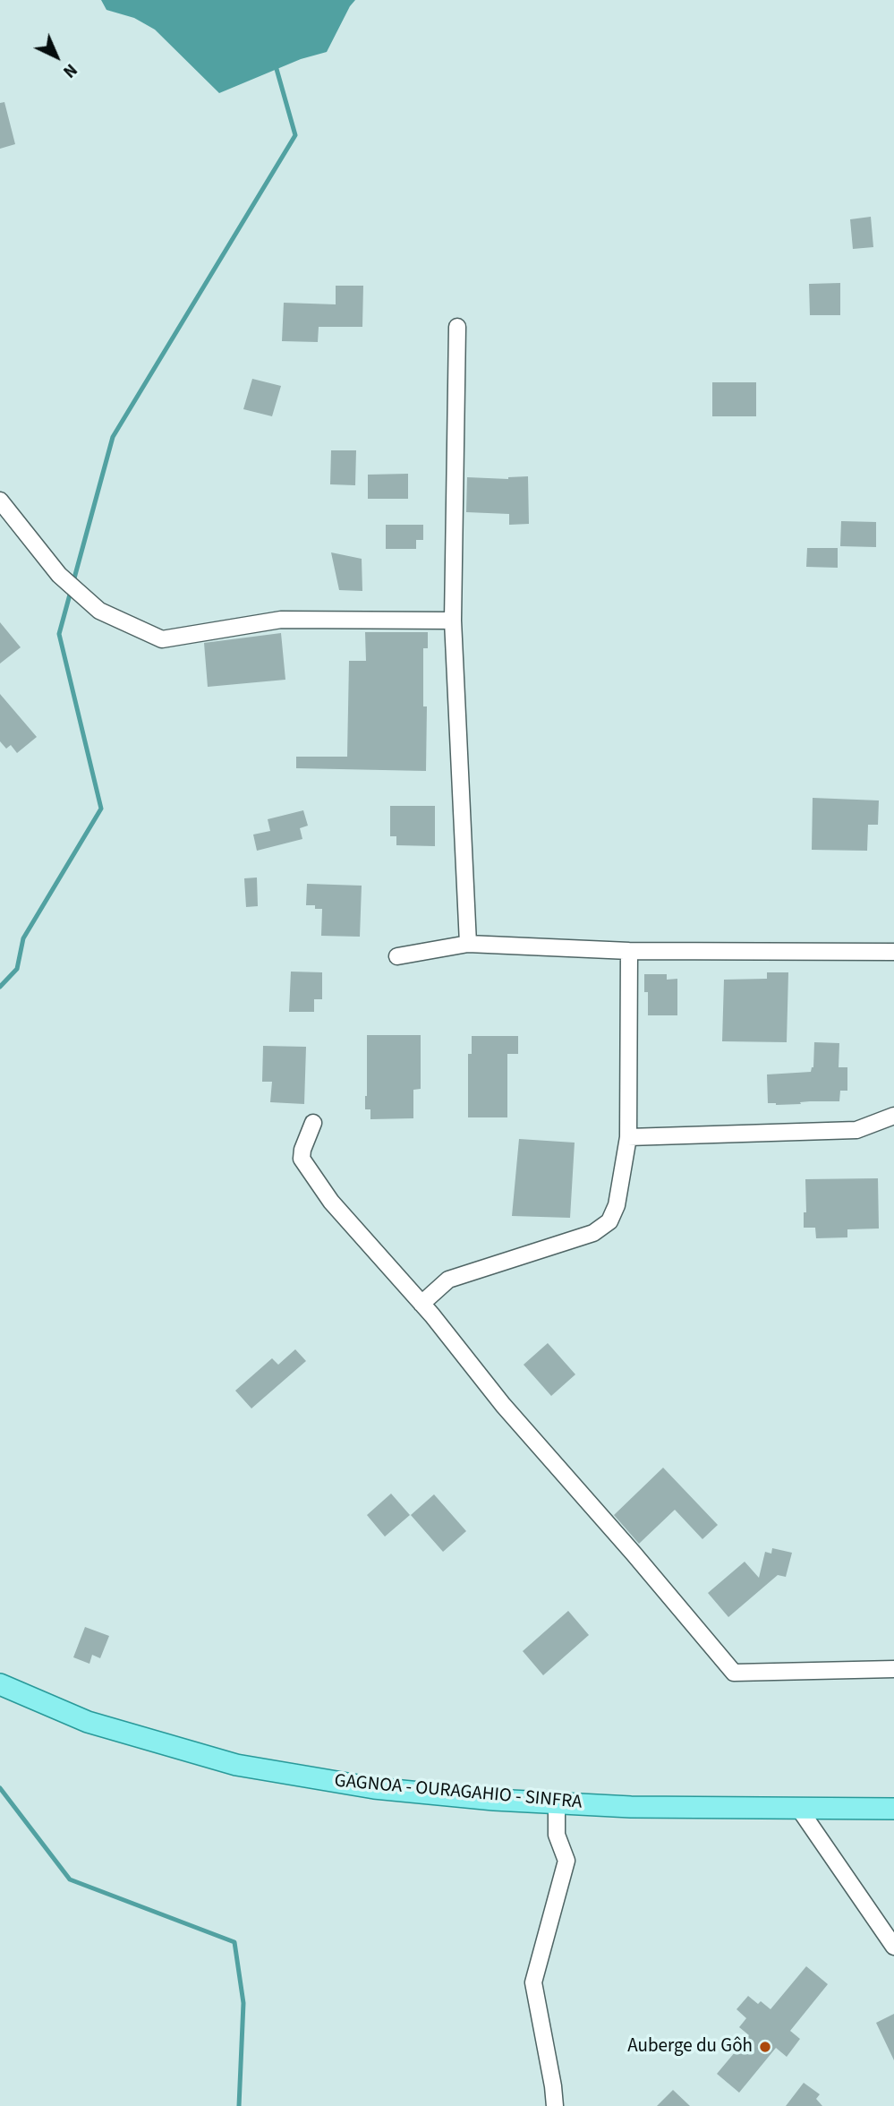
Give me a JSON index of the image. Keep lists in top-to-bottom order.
{
  "streets": {
    "main road": ["GAGNOA - OURAGAHIO - SINFRA"]
  },
  "places": ["Auberge du Gôh"],
  "north": "bottom right"
}
